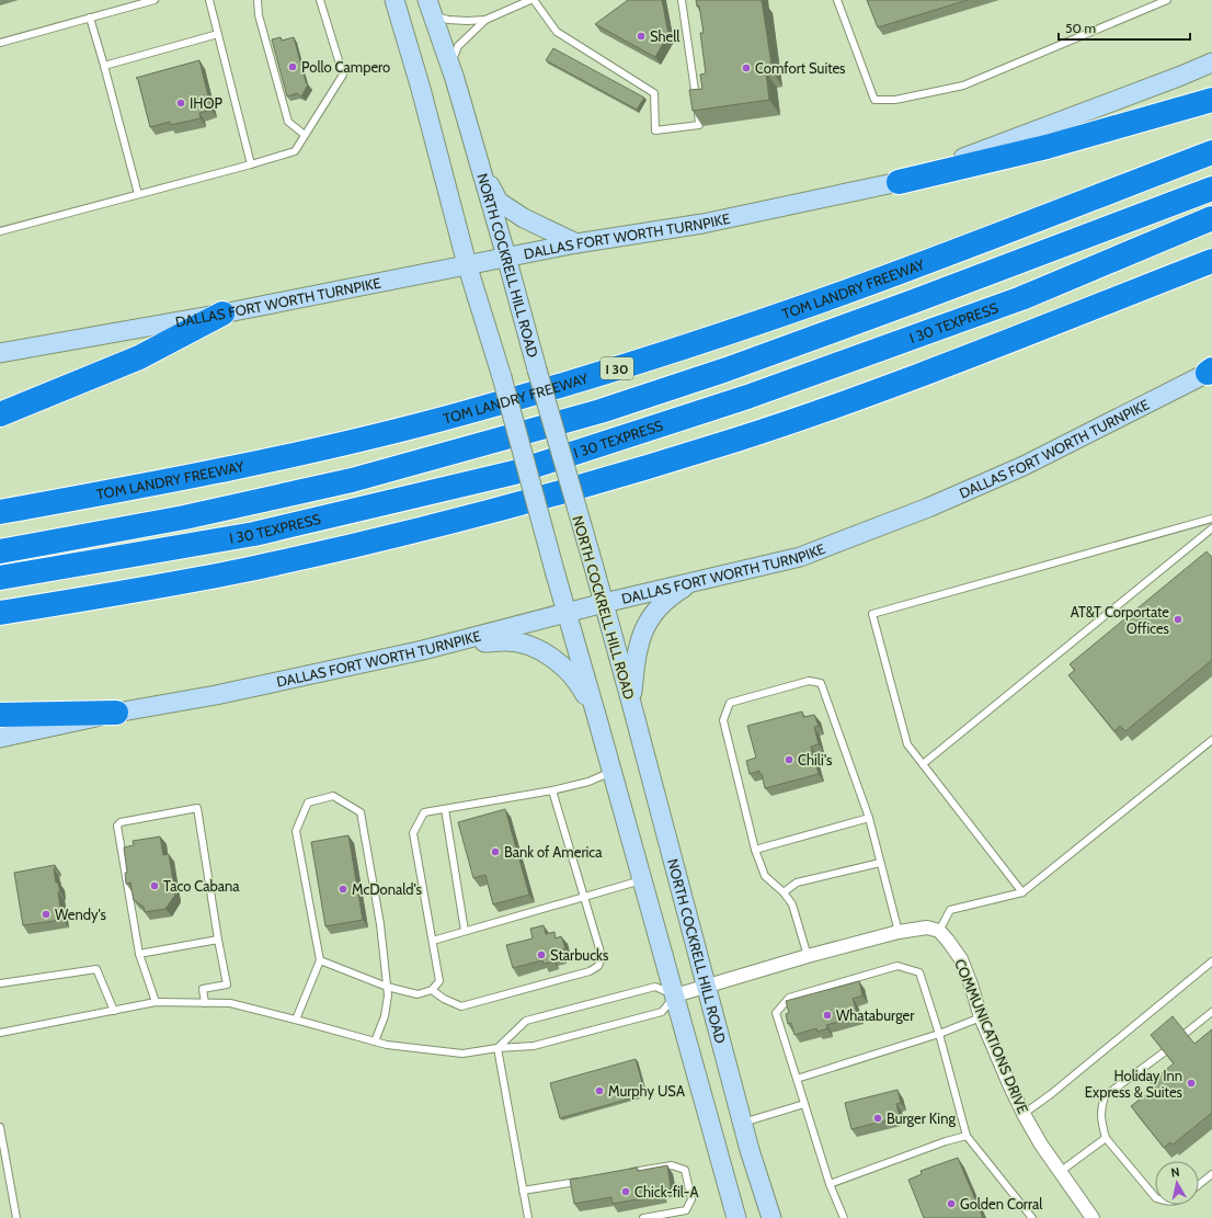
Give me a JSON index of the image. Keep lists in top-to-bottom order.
{
  "streets": {
    "highway": ["TOM LANDRY FREEWAY", "I 30 TEXPRESS", "I 30"],
    "main road": ["DALLAS FORT WORTH TURNPIKE", "NORTH COCKRELL HILL ROAD"],
    "street": ["COMMUNICATIONS DRIVE"]
  },
  "crossings": [
    ["DALLAS FORT WORTH TURNPIKE", "NORTH COCKRELL HILL ROAD"]
  ],
  "places": [
    "Shell",
    "Pollo Campero",
    "Comfort Suites",
    "IHOP",
    "AT&T Corportate Offices",
    "Chili's",
    "Bank of America",
    "Taco Cabana",
    "McDonald's",
    "Wendy's",
    "Starbucks",
    "Whataburger",
    "Holiday Inn Express & Suites",
    "Murphy USA",
    "Burger King",
    "Chick-fil-A",
    "Golden Corral"
  ],
  "scale_bar": "50 m",
  "north": "top"
}
